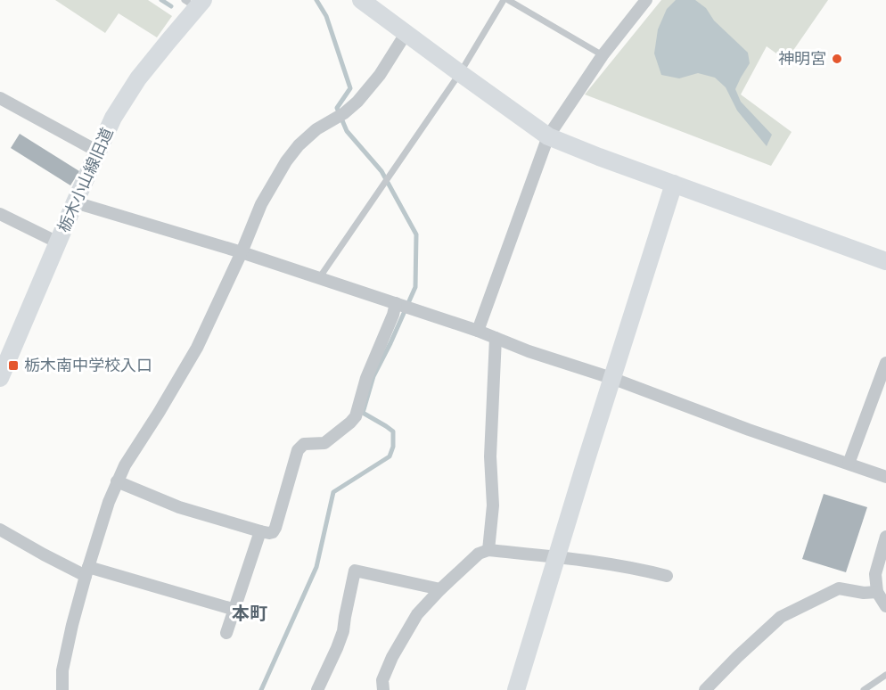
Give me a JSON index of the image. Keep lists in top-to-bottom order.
{
  "streets": {
    "street": ["栃木小山線旧道"]
  },
  "districts": ["本町"],
  "places": {
    "other": ["神明宮"],
    "transit": ["栃木南中学校入口"]
  }
}
